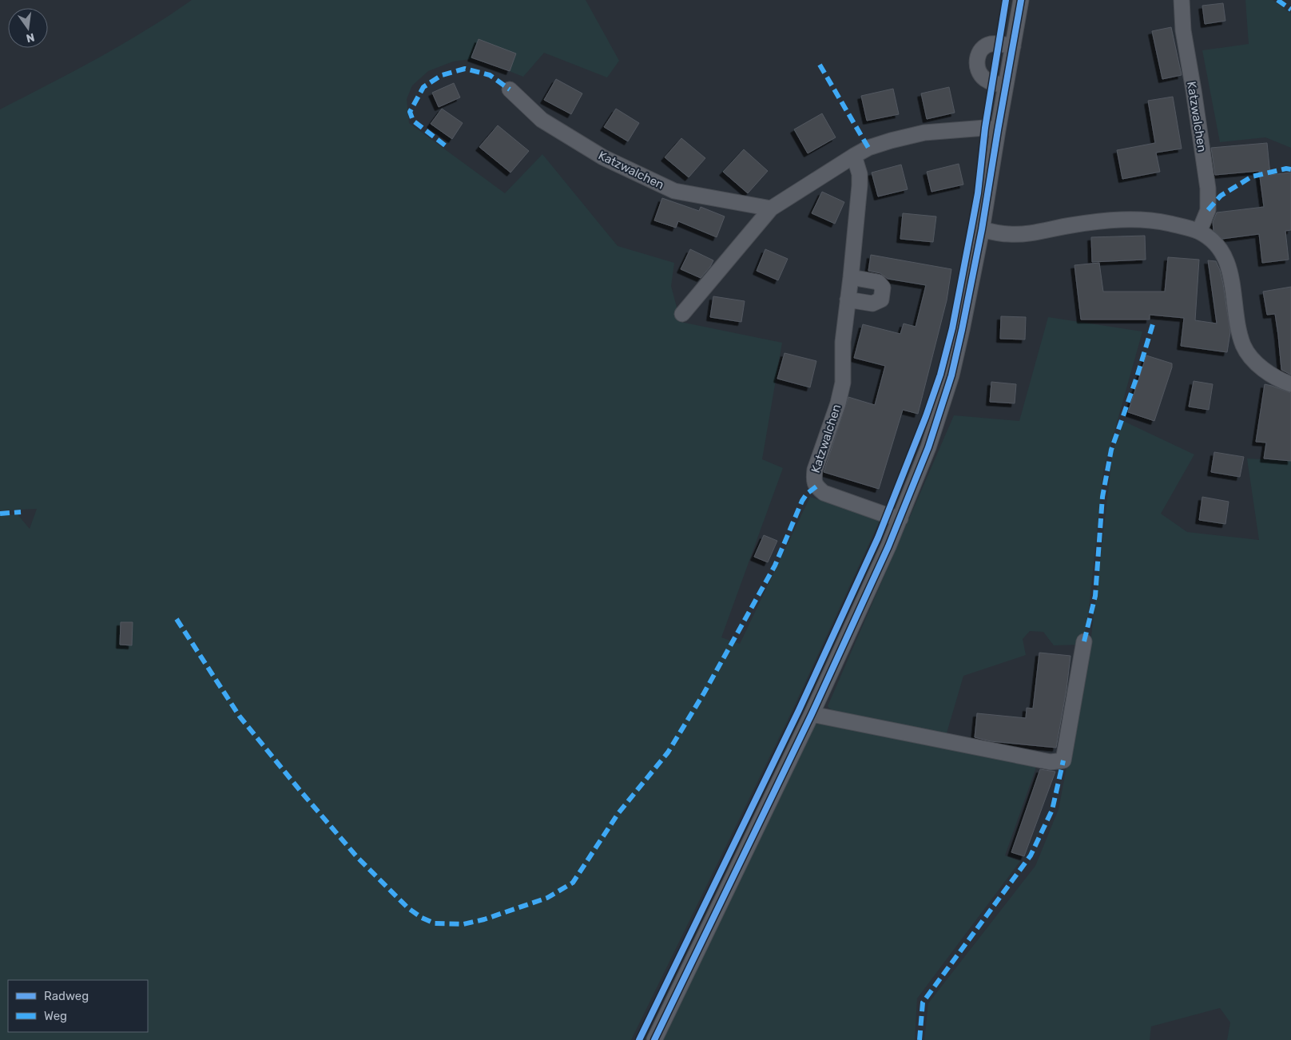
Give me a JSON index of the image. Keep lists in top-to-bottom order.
{
  "streets": {
    "street": ["Katzwalchen"]
  },
  "legend": ["Radweg", "Weg"],
  "north": "bottom"
}
